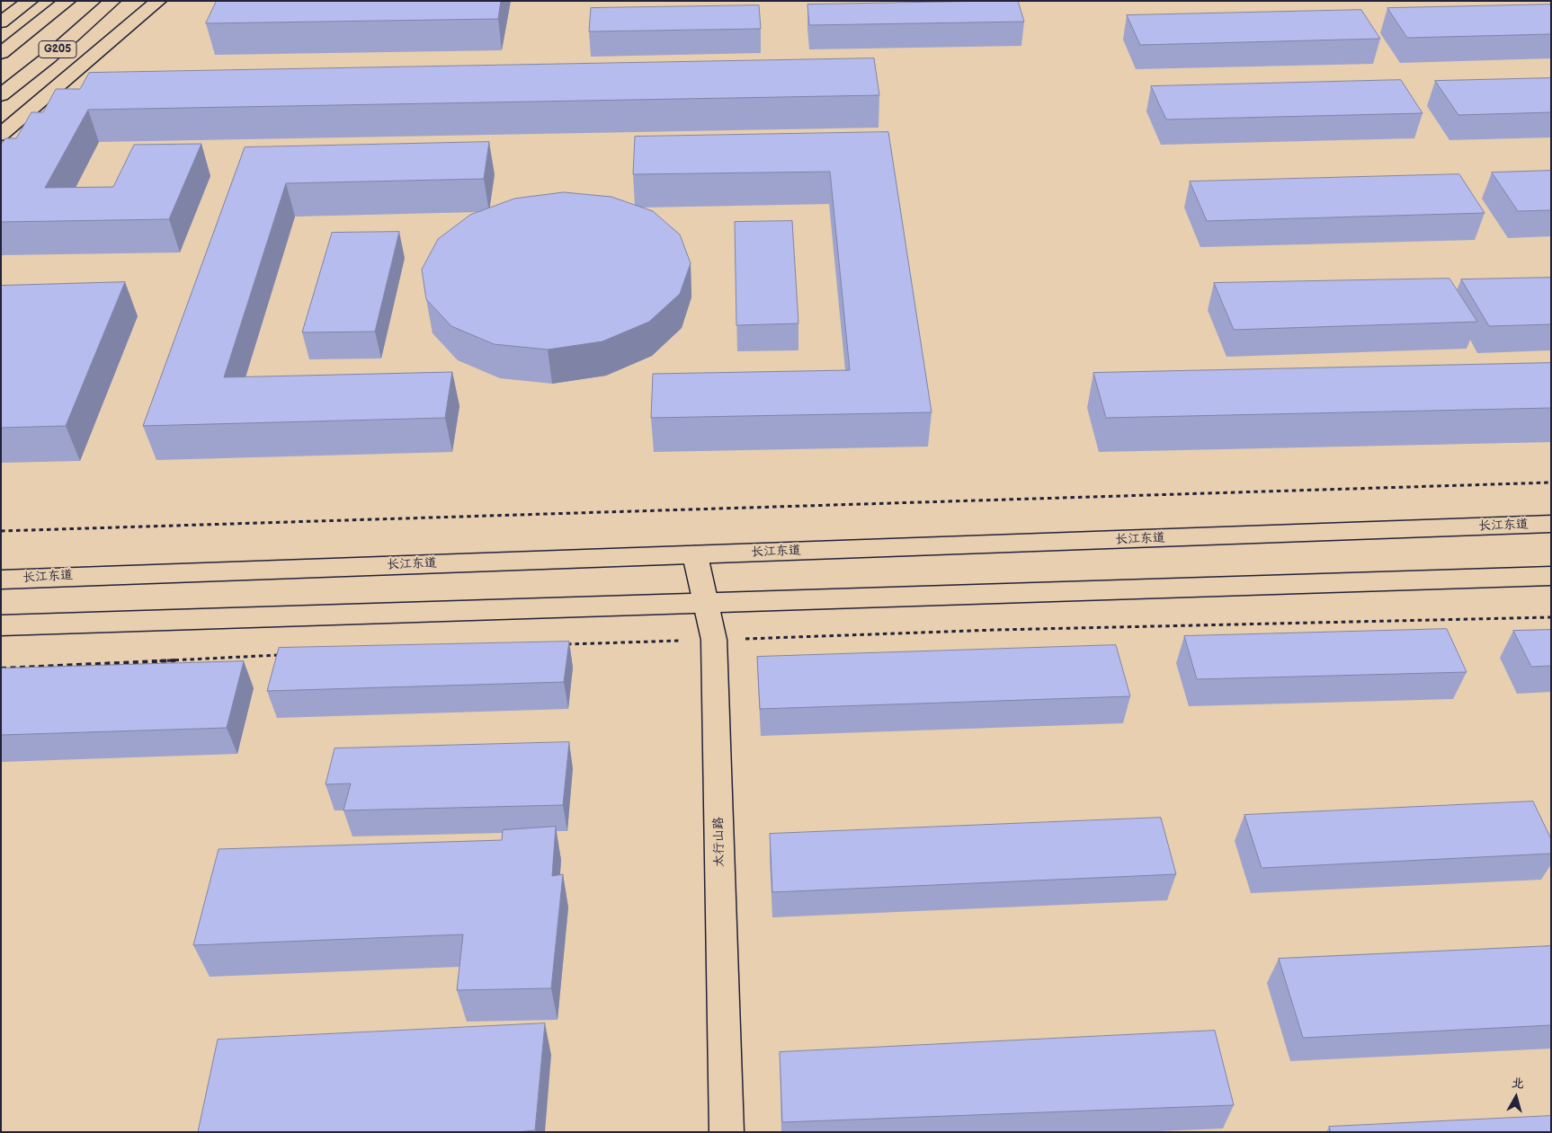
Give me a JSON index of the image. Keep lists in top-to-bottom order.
{
  "streets": {
    "main road": ["G205", "长江东道", "太行山路"]
  },
  "crossings": [
    ["长江东道", "太行山路"]
  ],
  "north": "top"
}
